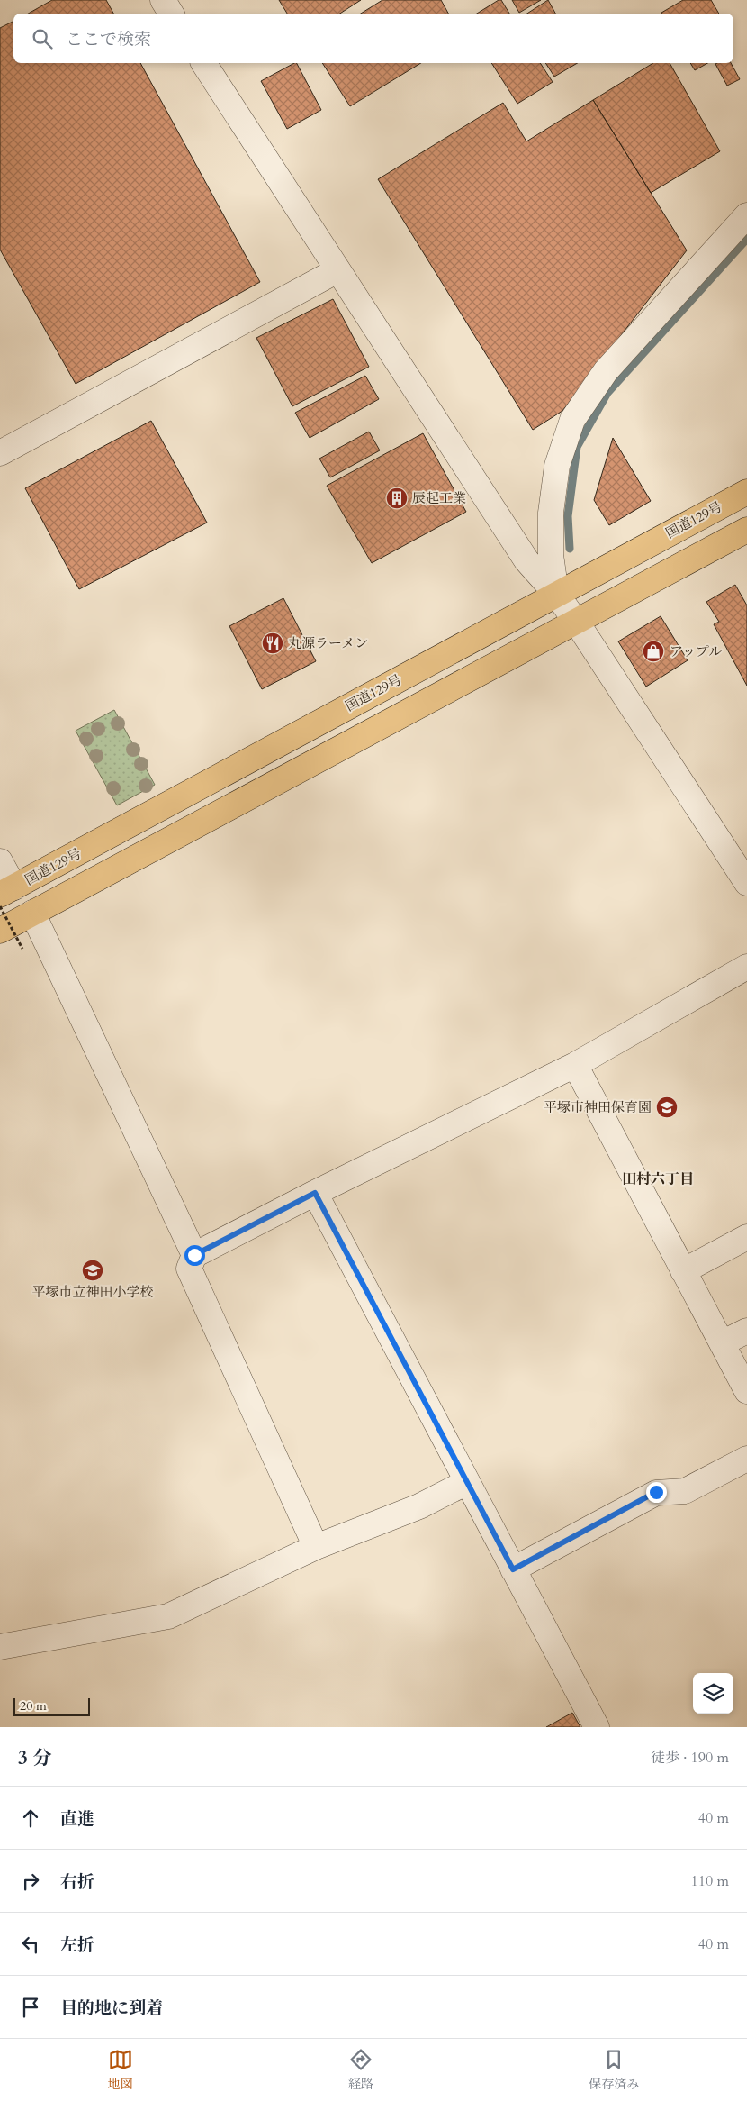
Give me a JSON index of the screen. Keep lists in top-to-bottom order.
{
  "streets": {
    "highway": ["国道129号"]
  },
  "districts": ["田村六丁目"],
  "places": {
    "building": ["辰起工業"],
    "restaurant": ["丸源ラーメン"],
    "shop": ["アップル"],
    "school or university": ["平塚市神田保育園", "平塚市立神田小学校"]
  },
  "scale_bar": "20 m",
  "page": {
    "search": "ここで検索",
    "scale": "20 m",
    "heading": ["3 分", "徒歩 · 190 m"],
    "list": [
      ["直進", "40 m"],
      ["右折", "110 m"],
      ["左折", "40 m"],
      "目的地に到着"
    ],
    "nav": ["地図", "経路", "保存済み"]
  }
}
